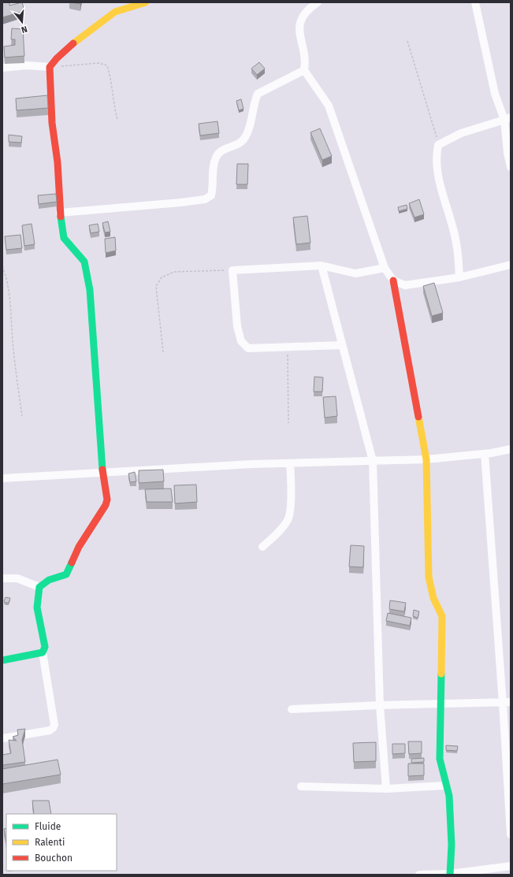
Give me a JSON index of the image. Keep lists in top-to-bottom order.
{
  "legend": ["Fluide", "Ralenti", "Bouchon"],
  "north": "bottom"
}
